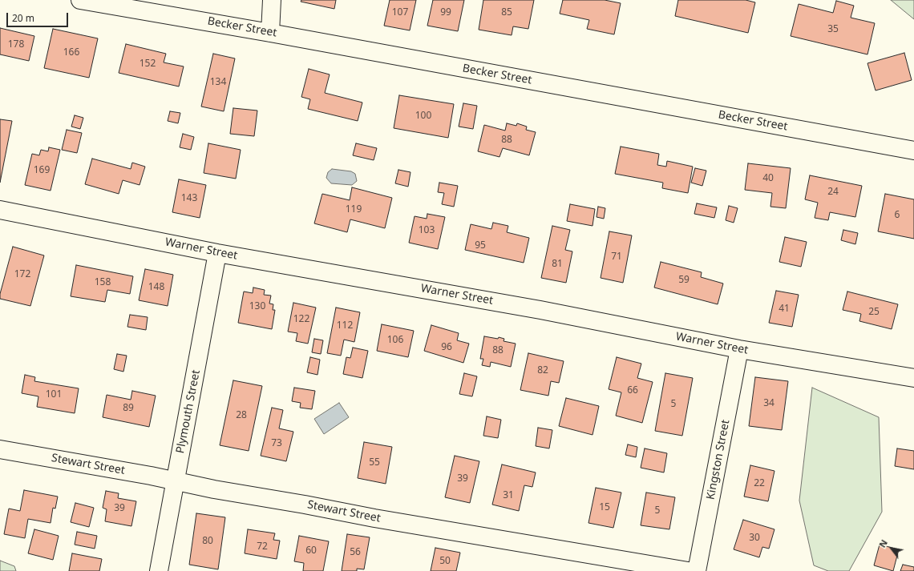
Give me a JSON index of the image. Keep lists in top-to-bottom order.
{
  "streets": {
    "street": [
      "Becker Street",
      "Warner Street",
      "Plymouth Street",
      "Kingston Street",
      "Stewart Street"
    ]
  },
  "crossings": [
    ["Warner Street", "Plymouth Street"],
    ["Warner Street", "Kingston Street"],
    ["Plymouth Street", "Stewart Street"]
  ],
  "house_numbers": [
    "107",
    "99",
    "85",
    "35",
    "178",
    "166",
    "152",
    "134",
    "100",
    "88",
    "169",
    "40",
    "24",
    "143",
    "119",
    "6",
    "103",
    "95",
    "71",
    "81",
    "172",
    "59",
    "158",
    "148",
    "130",
    "41",
    "25",
    "122",
    "112",
    "106",
    "96",
    "88",
    "82",
    "66",
    "101",
    "34",
    "5",
    "89",
    "28",
    "73",
    "55",
    "39",
    "22",
    "31",
    "15",
    "39",
    "5",
    "30",
    "80",
    "72",
    "60",
    "56",
    "50"
  ],
  "scale_bar": "20 m",
  "north": "top left"
}
